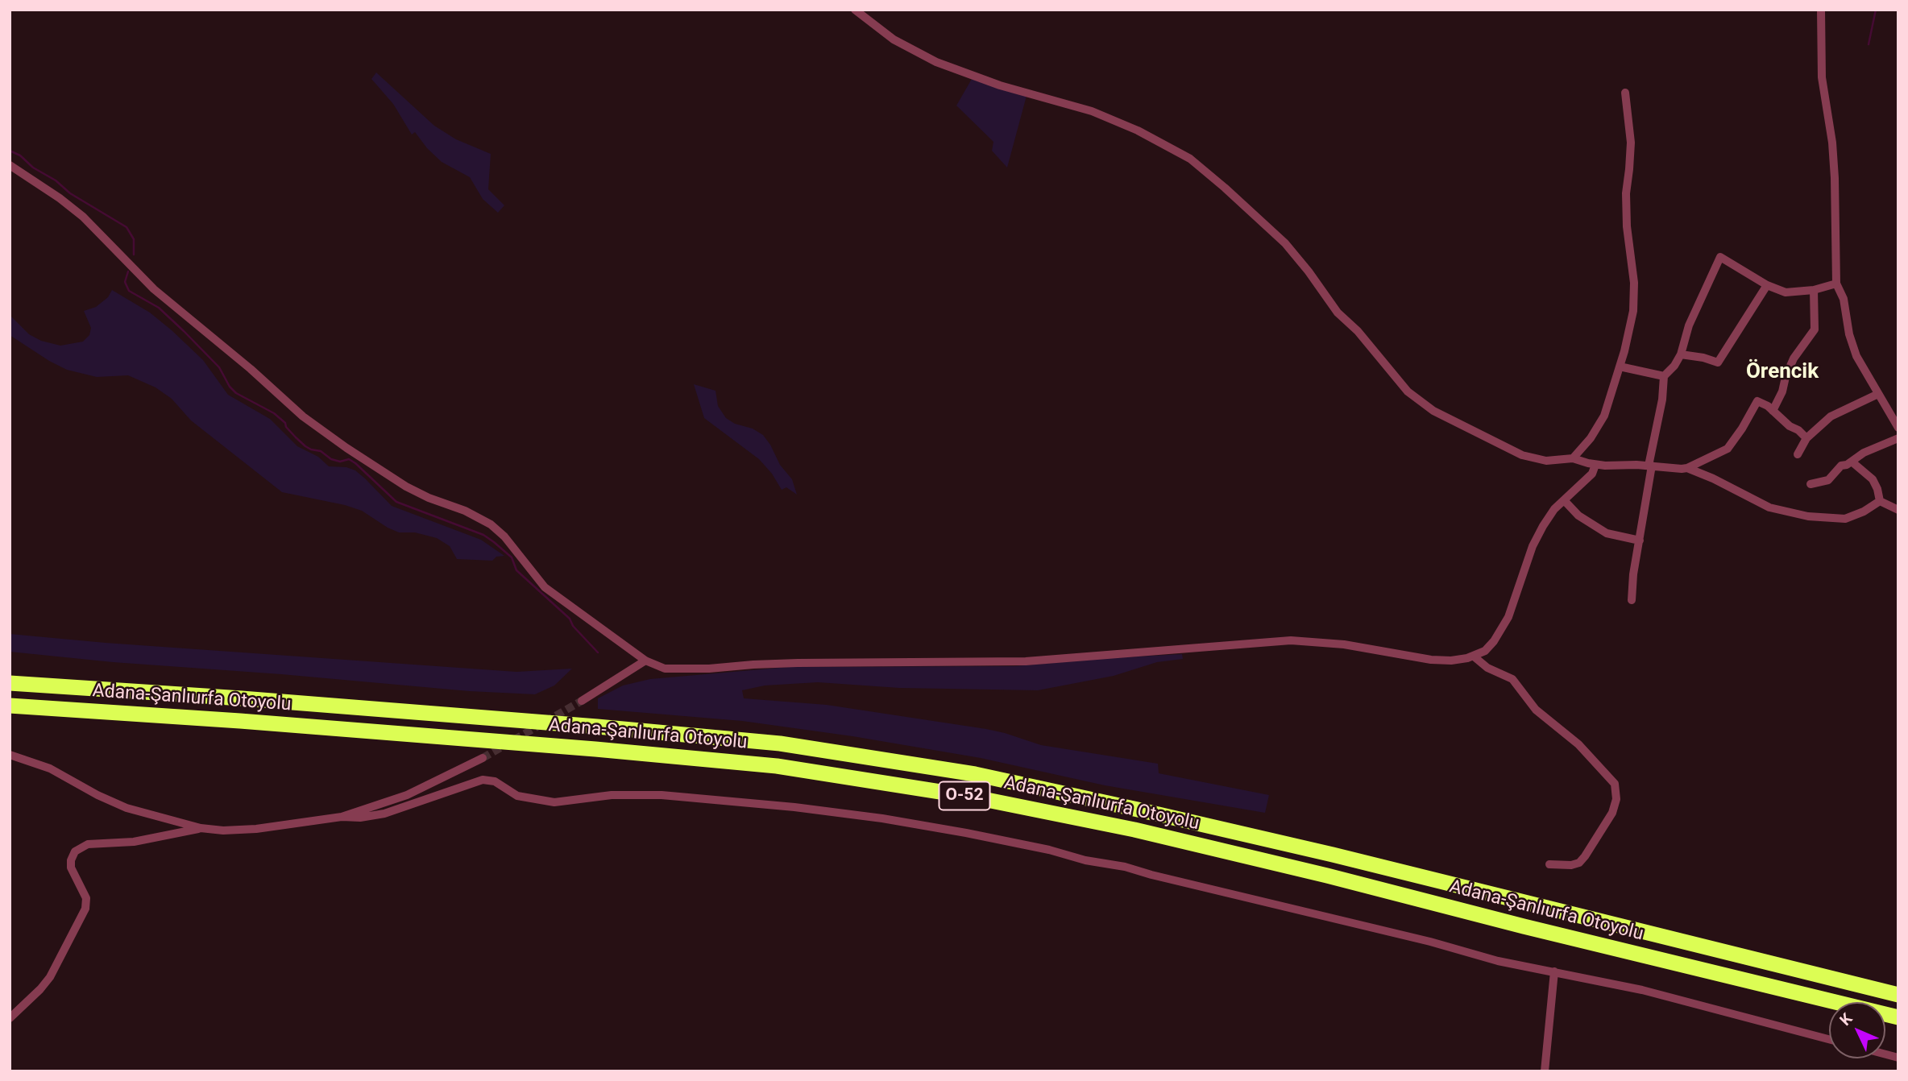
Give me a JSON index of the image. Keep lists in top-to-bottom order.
{
  "streets": {
    "highway": ["Adana-Şanlıurfa Otoyolu", "O-52"]
  },
  "districts": ["Örencik"],
  "north": "top left"
}
